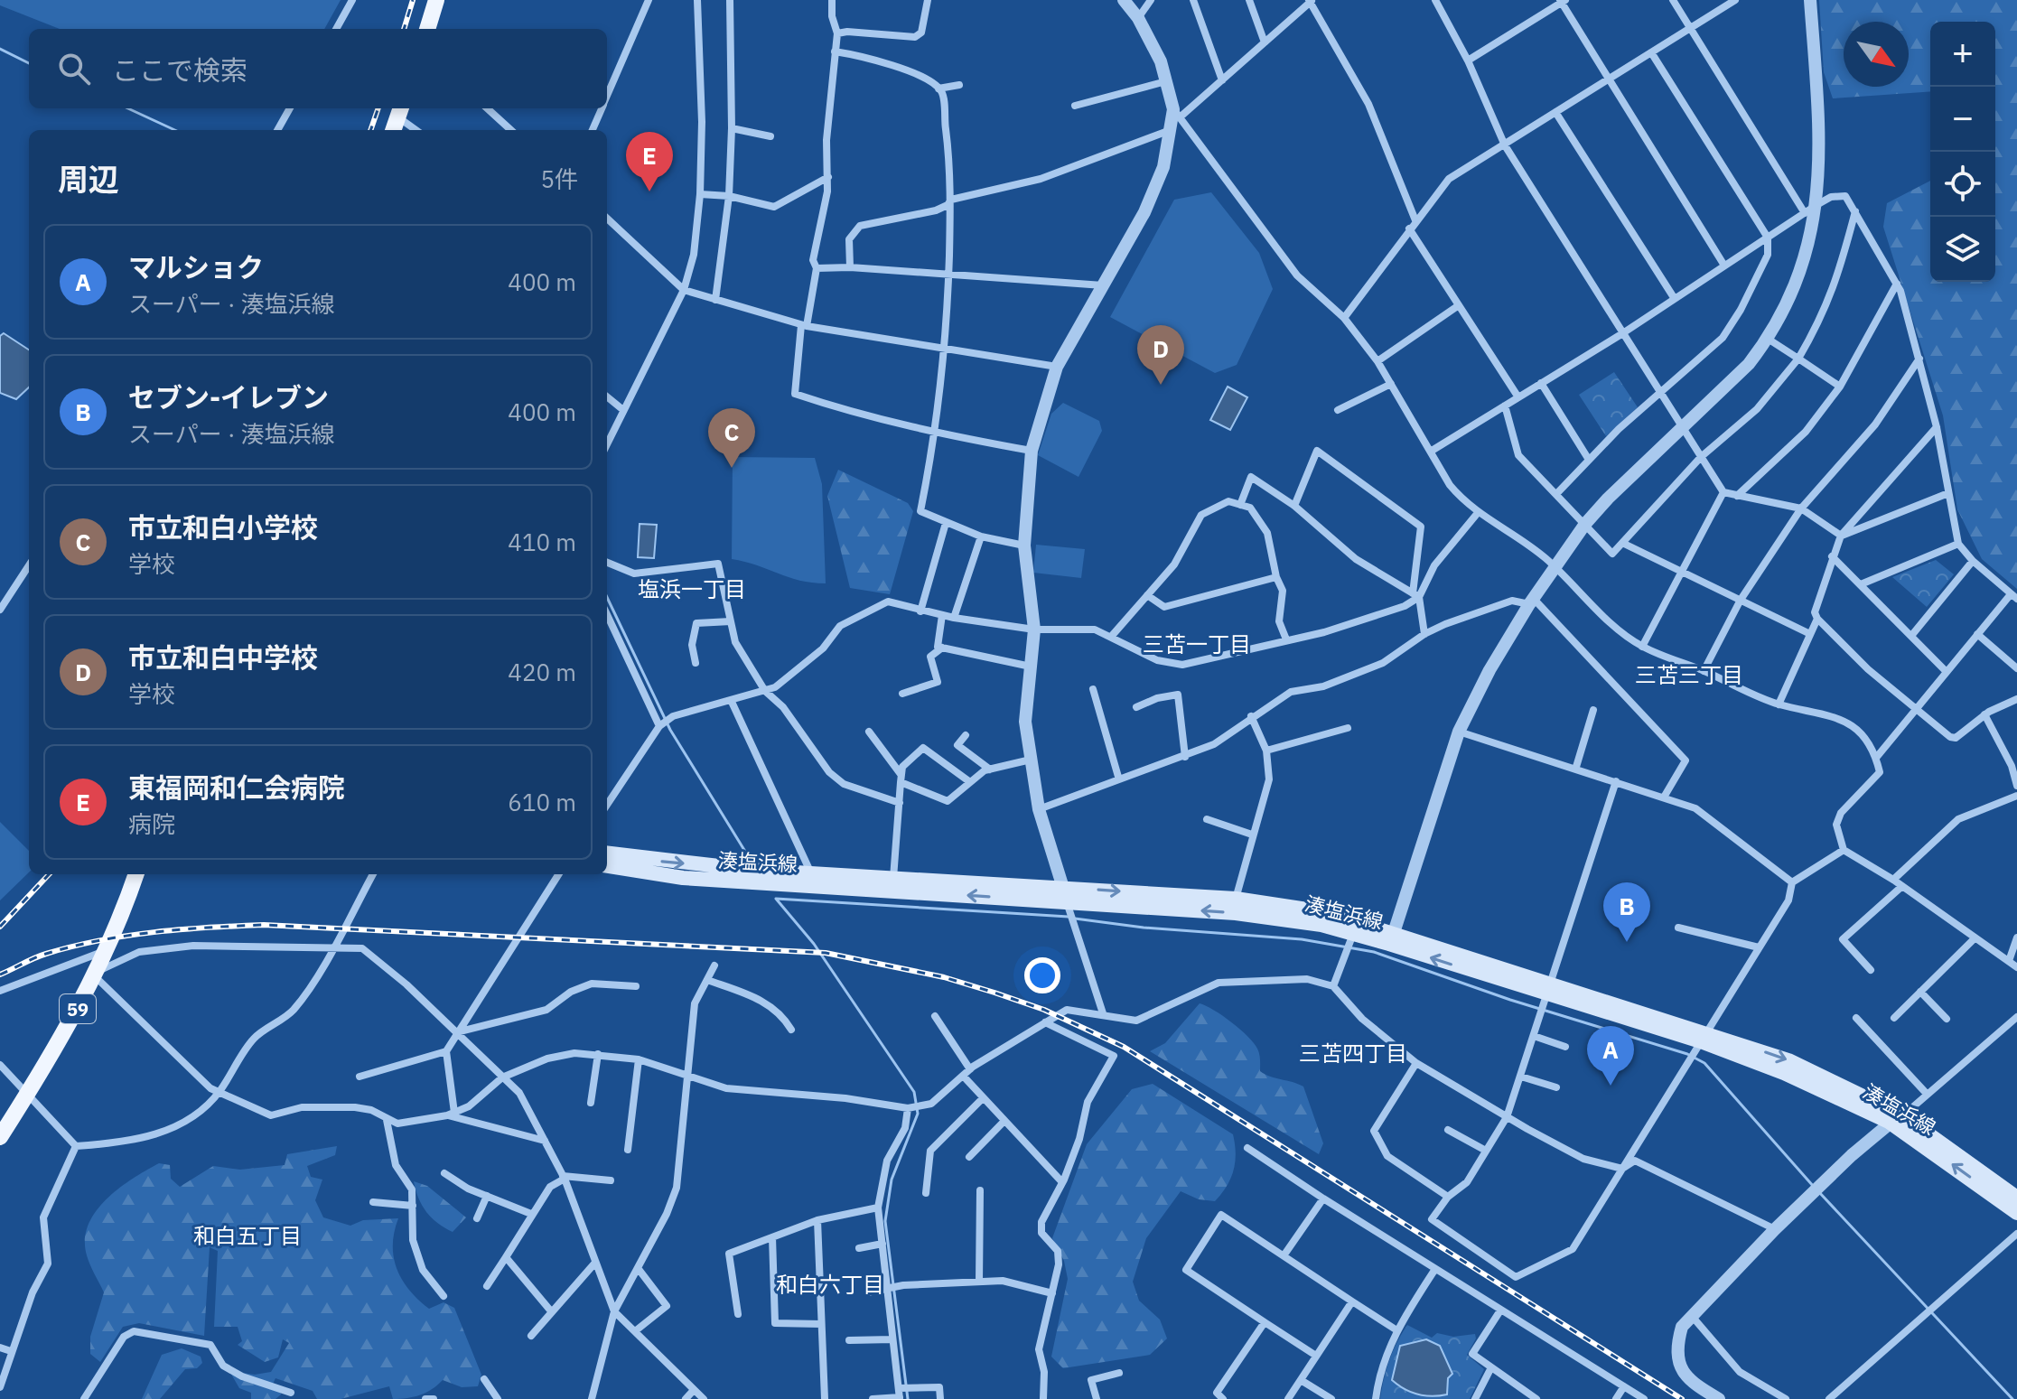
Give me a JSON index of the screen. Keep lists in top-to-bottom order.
{
  "streets": {
    "main road": ["湊塩浜線", "59"]
  },
  "districts": [
    "塩浜一丁目",
    "三苫一丁目",
    "三苫三丁目",
    "三苫四丁目",
    "和白五丁目",
    "和白六丁目"
  ],
  "north": "bottom right",
  "page": {
    "map_buttons": ["+", "−"],
    "search": "ここで検索",
    "heading": ["周辺", "5件"],
    "pins": [
      "E",
      "D",
      "C",
      "B",
      "A"
    ],
    "list": [
      {
        "mark": "A",
        "name": "マルショク",
        "note": "スーパー · 湊塩浜線",
        "value": "400 m"
      },
      {
        "mark": "B",
        "name": "セブン-イレブン",
        "note": "スーパー · 湊塩浜線",
        "value": "400 m"
      },
      {
        "mark": "C",
        "name": "市立和白小学校",
        "note": "学校",
        "value": "410 m"
      },
      {
        "mark": "D",
        "name": "市立和白中学校",
        "note": "学校",
        "value": "420 m"
      },
      {
        "mark": "E",
        "name": "東福岡和仁会病院",
        "note": "病院",
        "value": "610 m"
      }
    ]
  }
}
